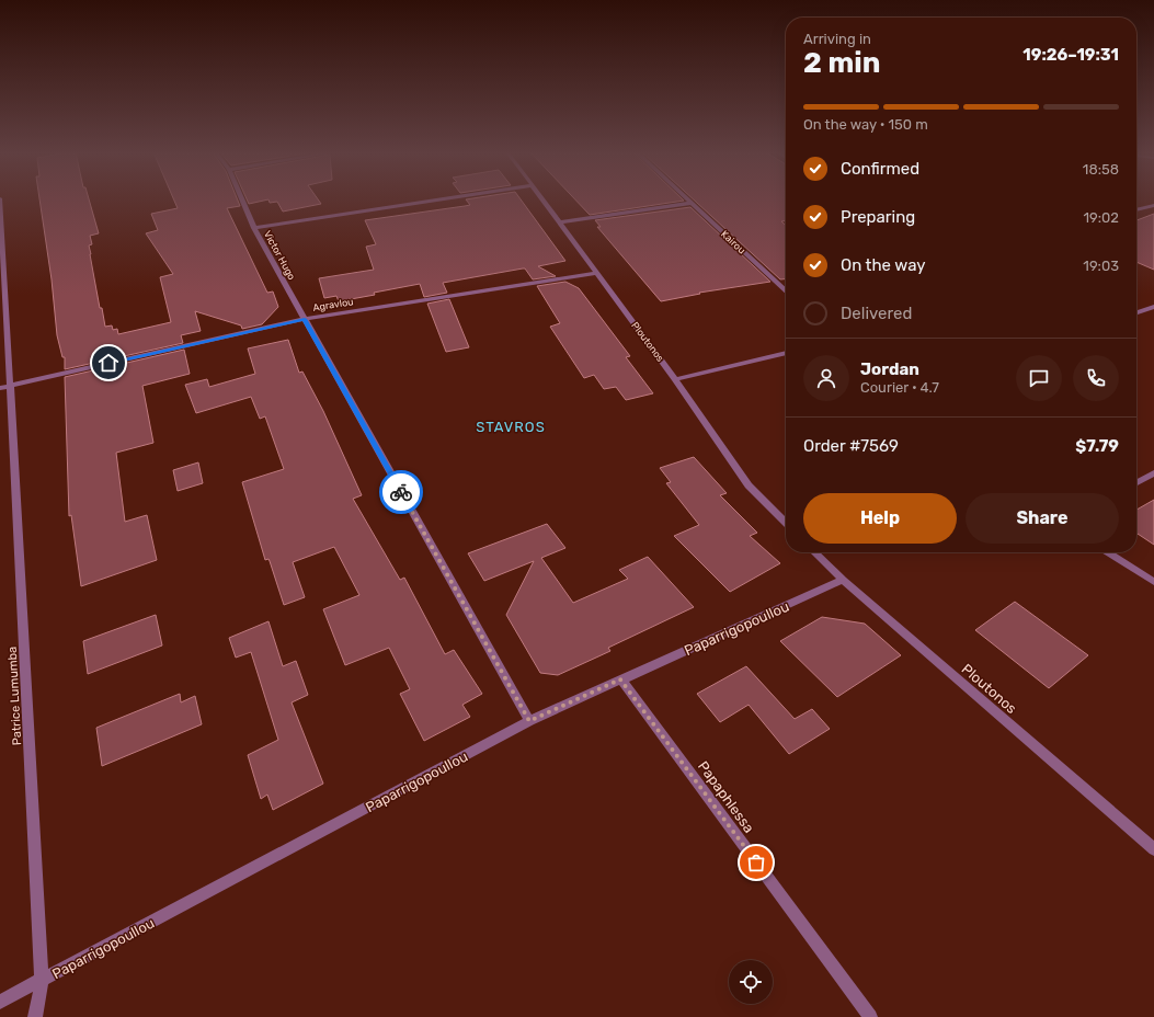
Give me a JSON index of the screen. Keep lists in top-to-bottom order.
{
  "streets": {
    "street": [
      "Kairou",
      "Victor Hugo",
      "Agravlou",
      "Ploutonos",
      "Paparrigopoullou",
      "Patrice Lumumba",
      "Papaphlessa"
    ]
  },
  "crossings": [
    ["Victor Hugo", "Agravlou"],
    ["Victor Hugo", "Paparrigopoullou"],
    ["Agravlou", "Ploutonos"],
    ["Agravlou", "Patrice Lumumba"],
    ["Ploutonos", "Paparrigopoullou"],
    ["Paparrigopoullou", "Patrice Lumumba"],
    ["Paparrigopoullou", "Papaphlessa"]
  ],
  "districts": ["STAVROS"],
  "page": {
    "heading": ["2 min", "Arriving in", "19:26–19:31"],
    "panel": [
      "Jordan",
      "Courier · 4.7",
      "Order #7569",
      "$7.79"
    ],
    "bar": "On the way · 150 m",
    "list": [
      ["Confirmed", "18:58"],
      ["Preparing", "19:02"],
      ["On the way", "19:03"],
      "Delivered"
    ],
    "buttons": ["Help", "Share"]
  }
}
